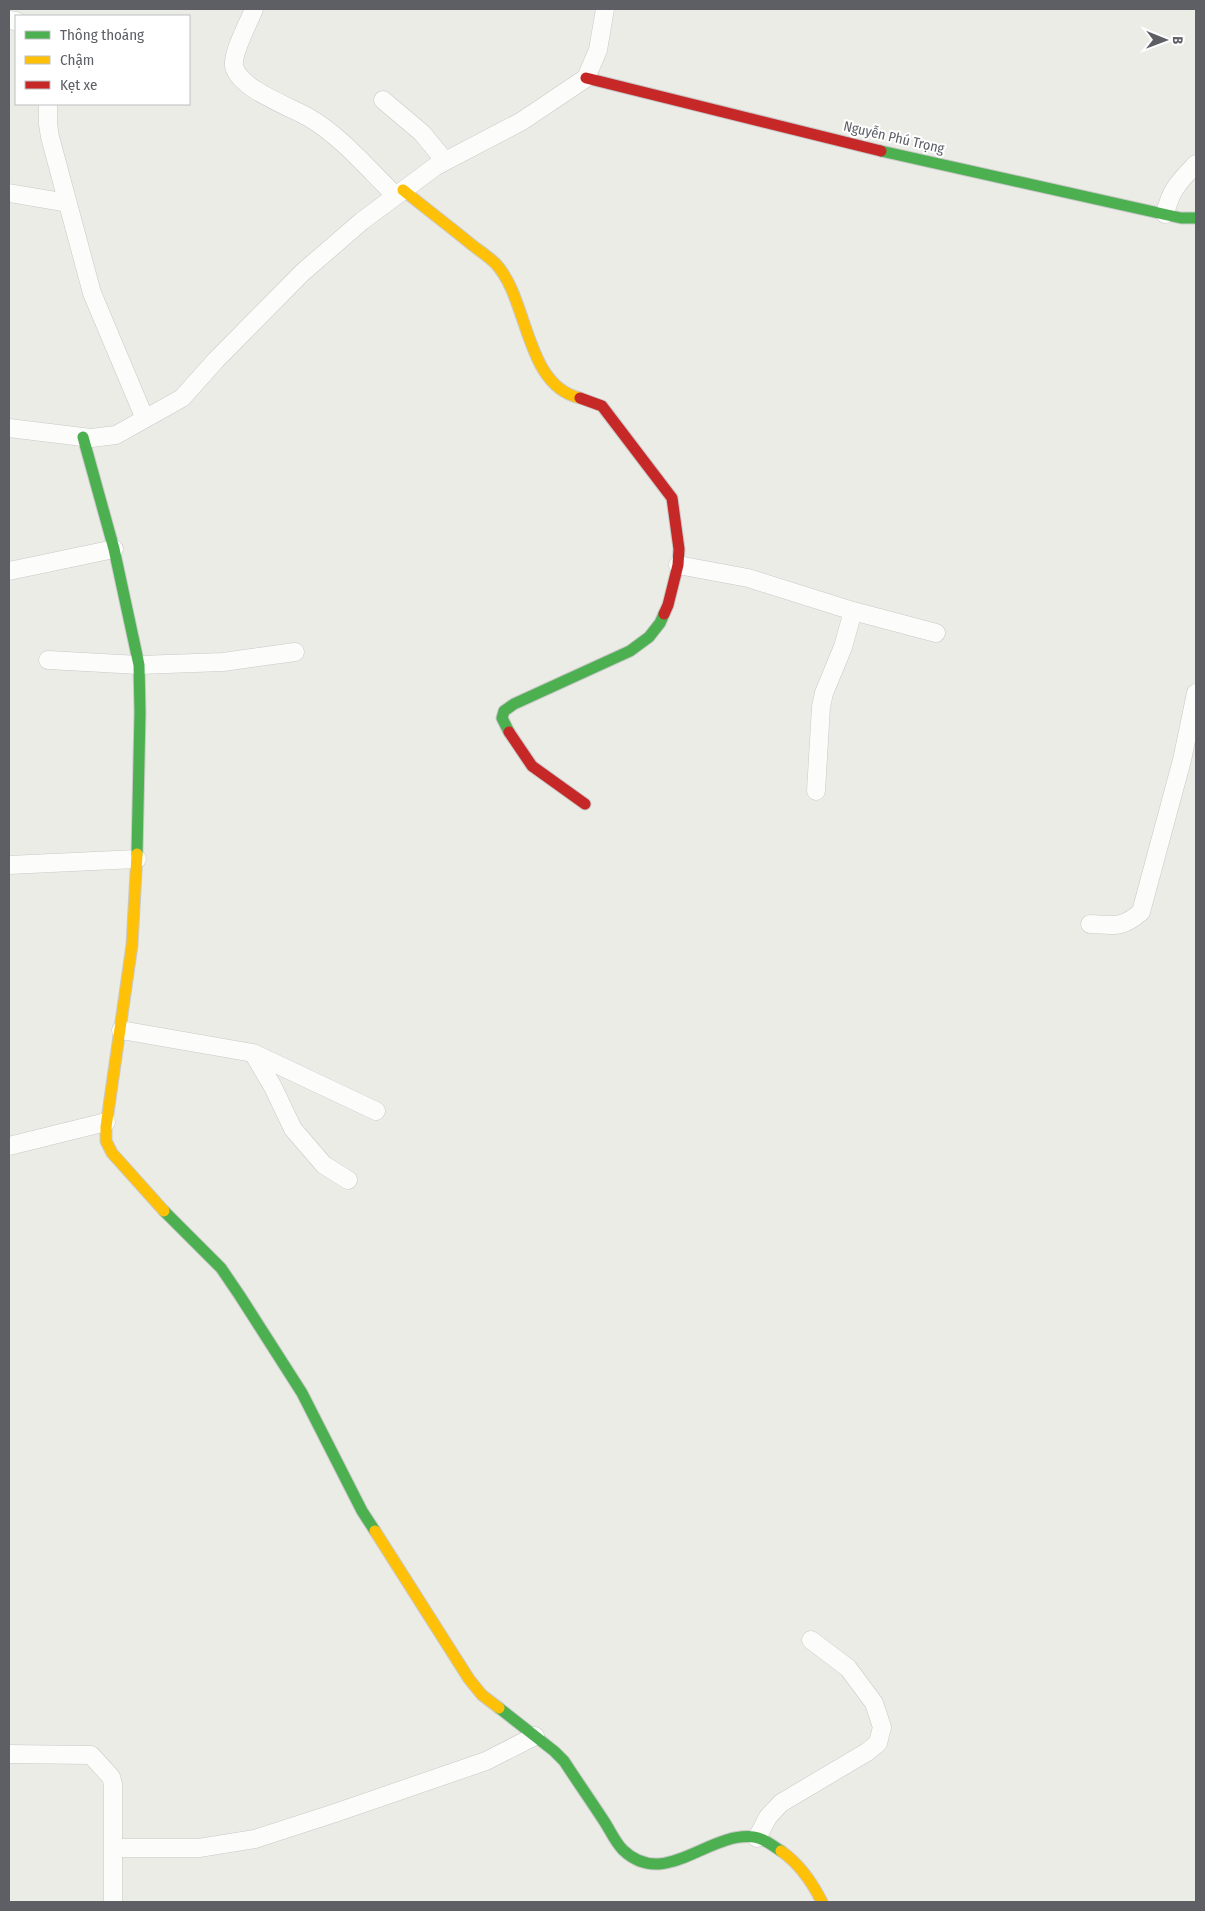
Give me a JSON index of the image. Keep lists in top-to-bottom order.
{
  "streets": {
    "street": ["Nguyễn Phú Trọng"]
  },
  "legend": ["Thông thoáng", "Chậm", "Kẹt xe"],
  "north": "right"
}
